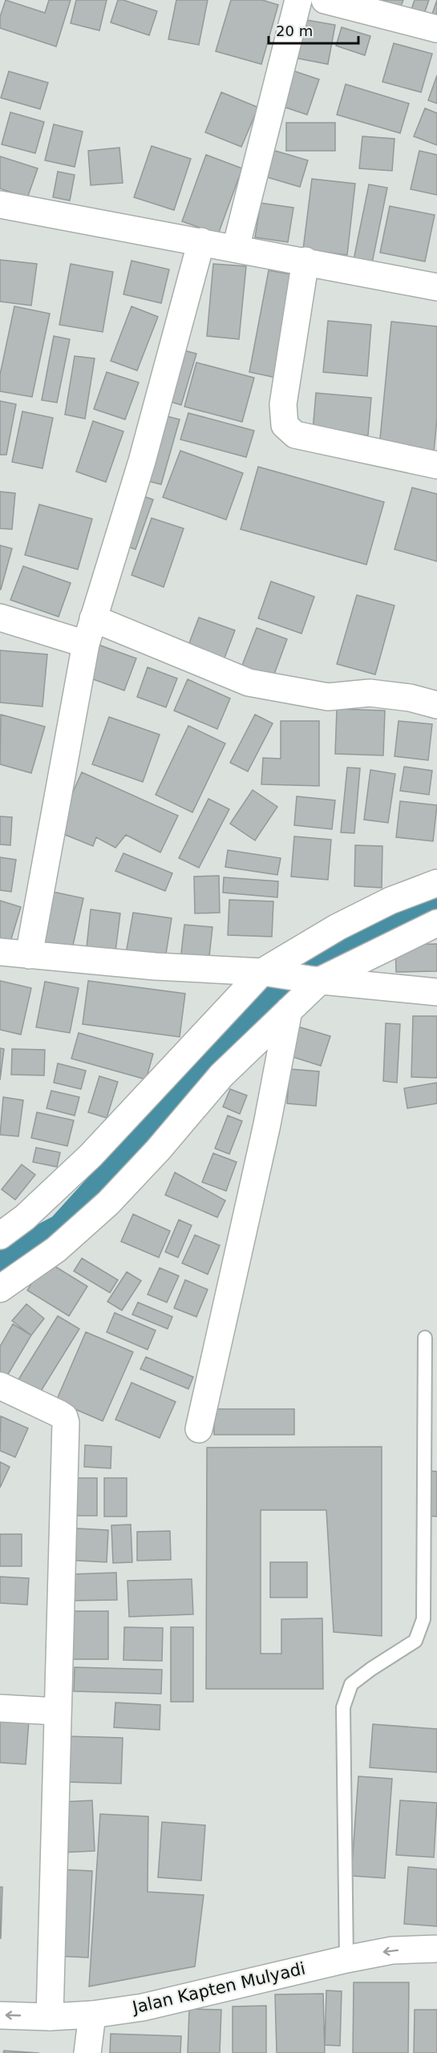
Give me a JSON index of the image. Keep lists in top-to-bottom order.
{
  "streets": {
    "street": ["Jalan Kapten Mulyadi"]
  },
  "scale_bar": "20 m"
}
